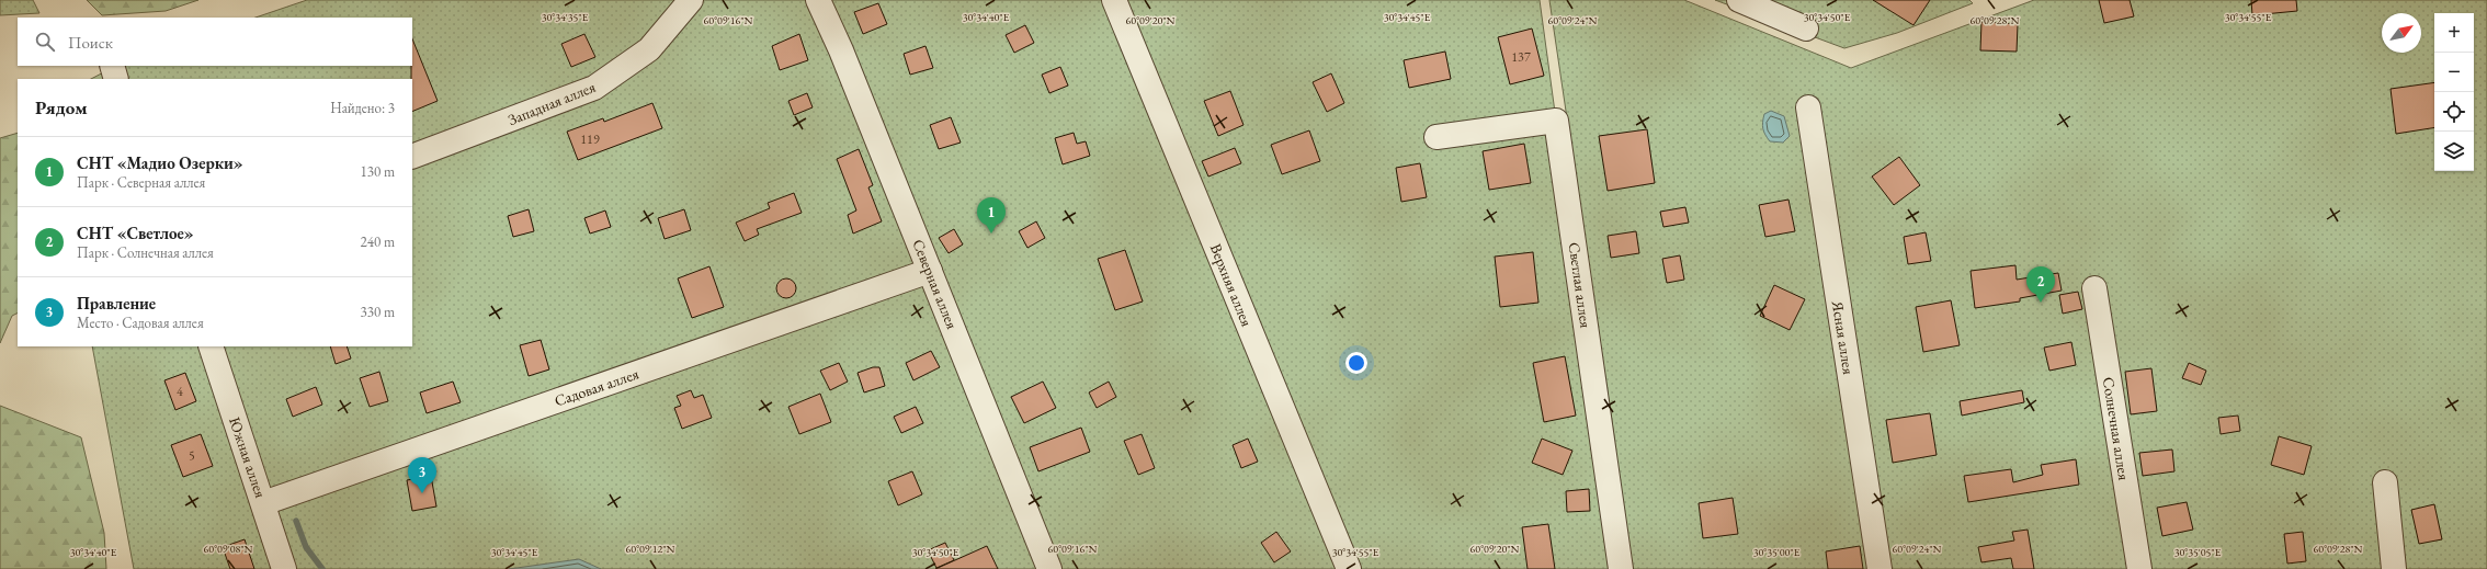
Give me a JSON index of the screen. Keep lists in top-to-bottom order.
{
  "streets": {
    "street": [
      "Западная аллея",
      "Северная аллея",
      "Верхняя аллея",
      "Светлая аллея",
      "Ясная аллея",
      "Садовая аллея",
      "Солнечная аллея",
      "Южная аллея"
    ]
  },
  "crossings": [
    ["Северная аллея", "Садовая аллея"],
    ["Садовая аллея", "Южная аллея"]
  ],
  "house_numbers": [
    "137",
    "119",
    "4",
    "5"
  ],
  "north": "top right",
  "page": {
    "map_buttons": ["+", "−"],
    "search": "Поиск",
    "heading": ["Рядом", "Найдено: 3"],
    "list": [
      {
        "mark": "1",
        "name": "СНТ «Мадио Озерки»",
        "note": "Парк · Северная аллея",
        "value": "130 m"
      },
      {
        "mark": "2",
        "name": "СНТ «Светлое»",
        "note": "Парк · Солнечная аллея",
        "value": "240 m"
      },
      {
        "mark": "3",
        "name": "Правление",
        "note": "Место · Садовая аллея",
        "value": "330 m"
      }
    ],
    "pins": ["1", "2", "3"]
  },
  "coordinates": [
    "30°34'35\"E",
    "30°34'40\"E",
    "30°34'50\"E",
    "30°34'55\"E",
    "30°34'45\"E",
    "60°09'16\"N",
    "60°09'20\"N",
    "60°09'24\"N",
    "60°09'28\"N",
    "60°09'08\"N",
    "60°09'12\"N",
    "30°35'00\"E",
    "30°35'05\"E"
  ]
}
